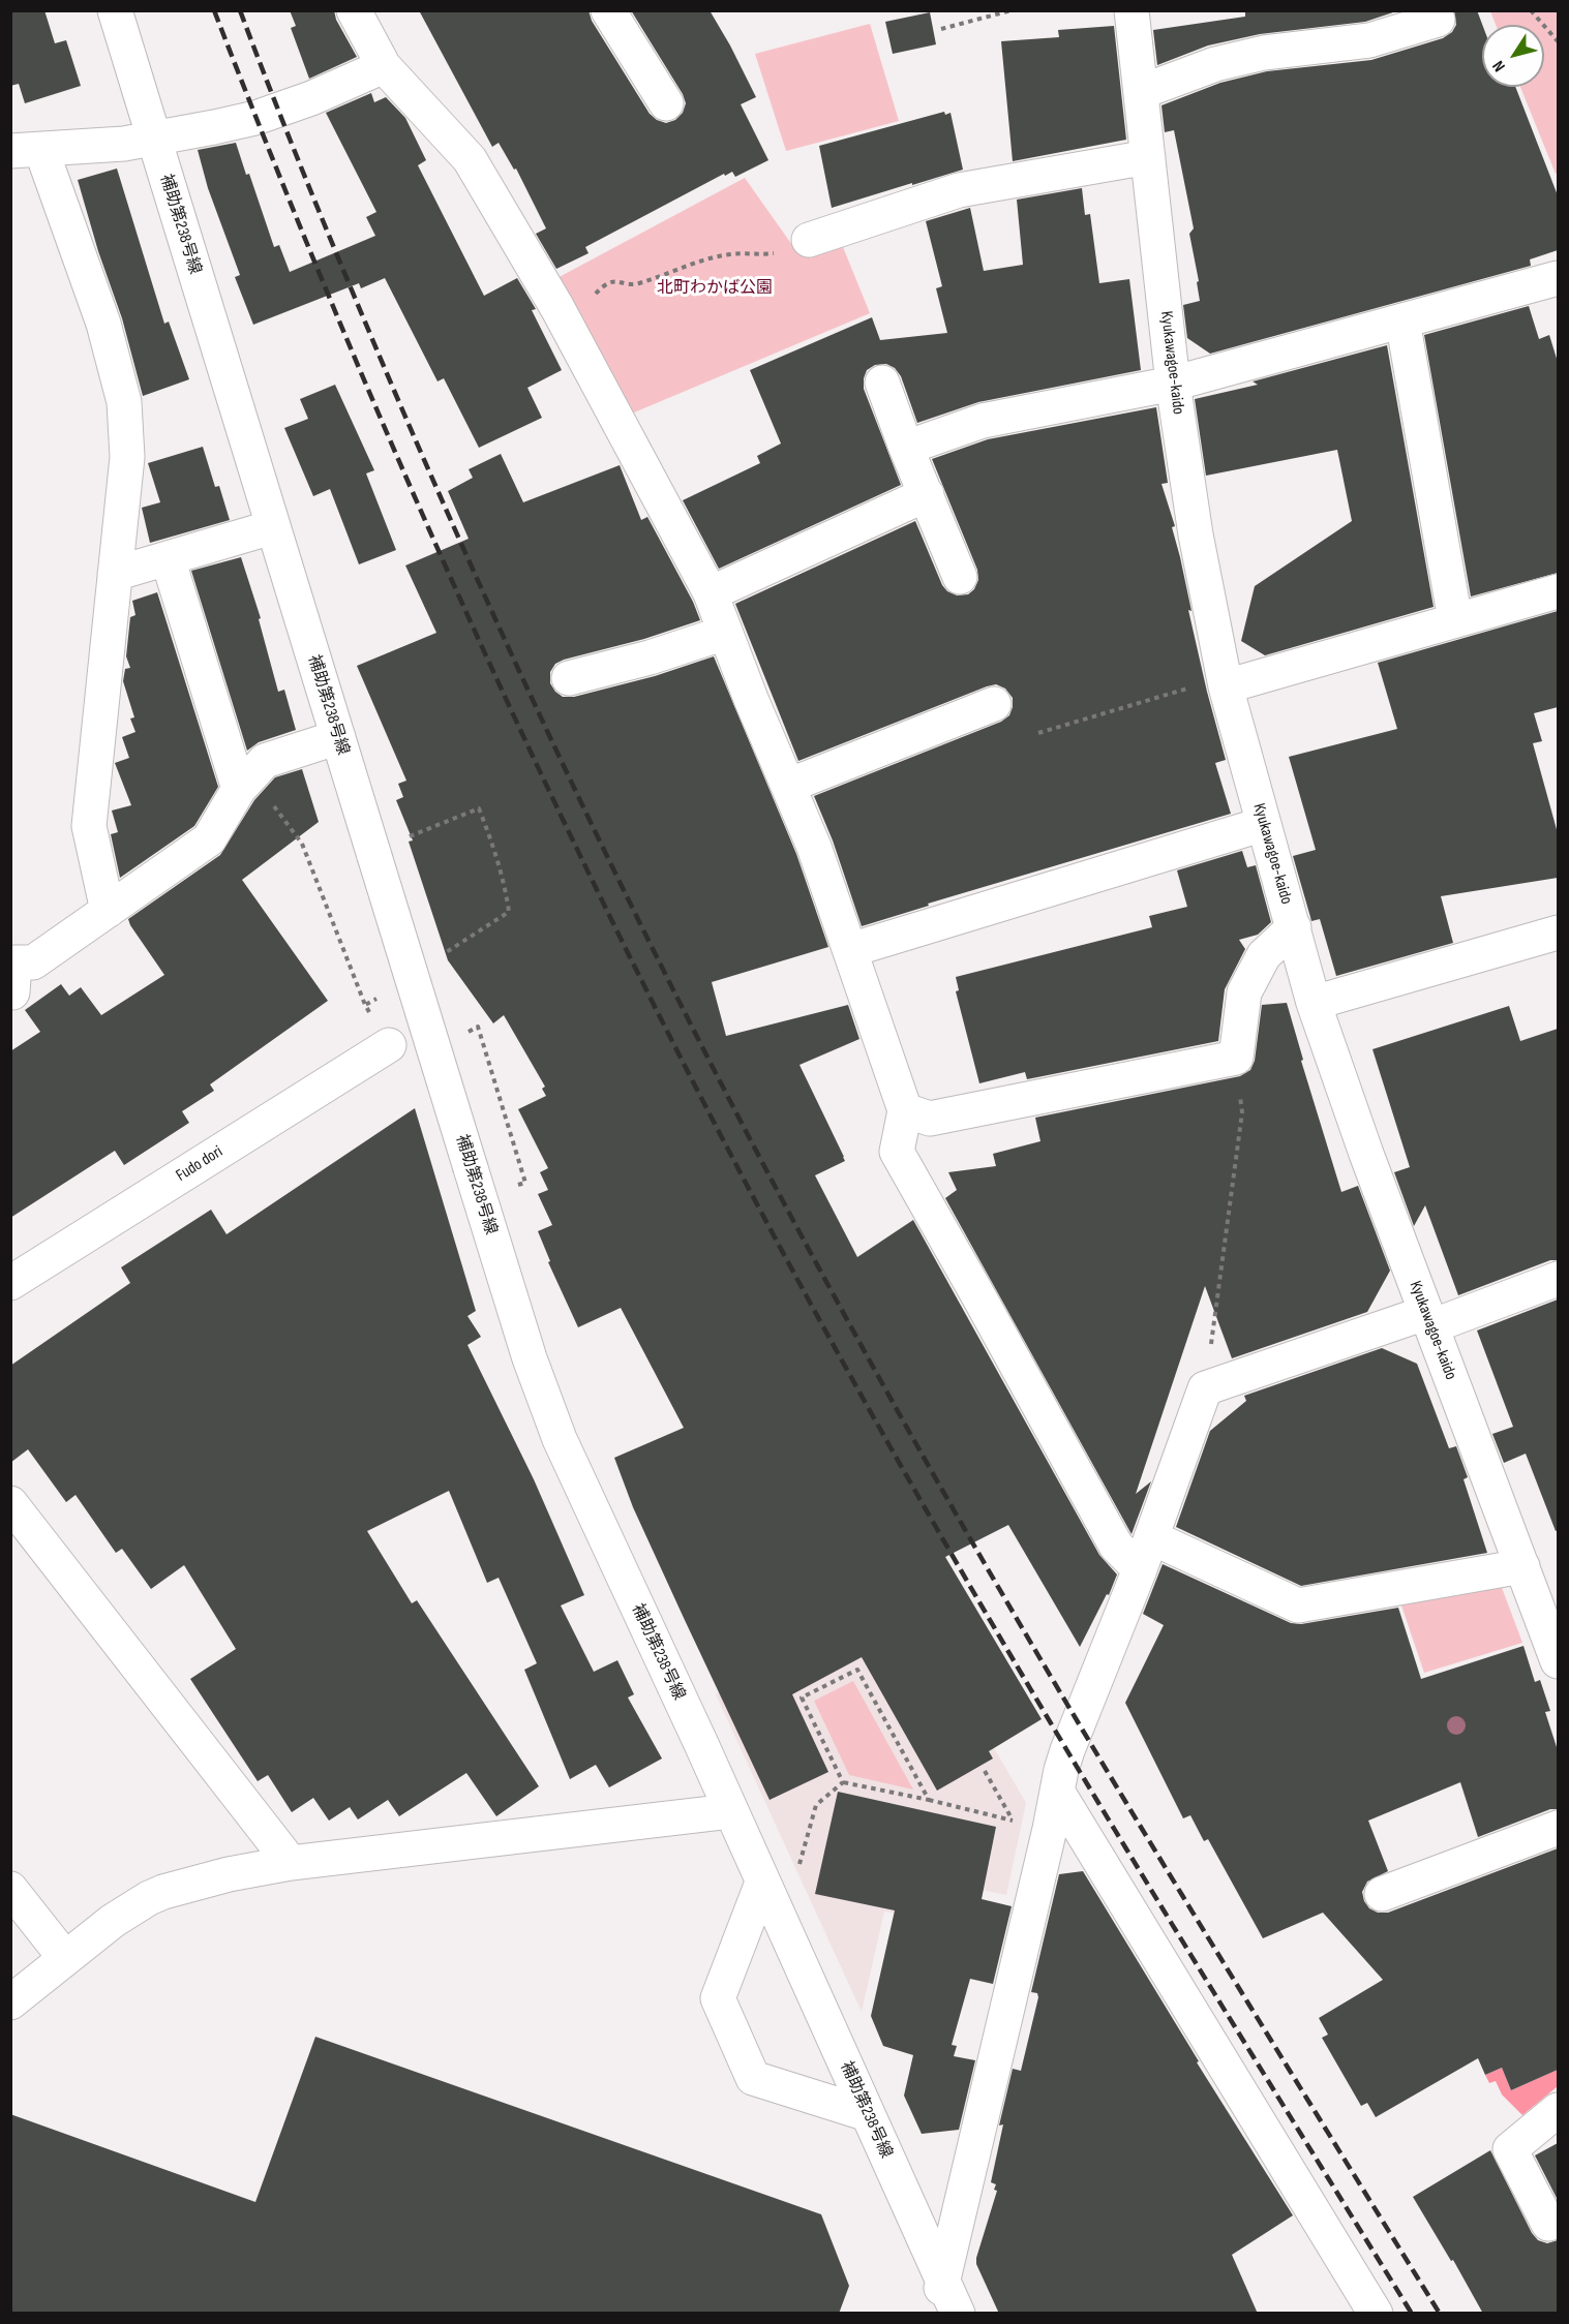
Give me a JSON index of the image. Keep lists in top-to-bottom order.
{
  "streets": {
    "street": ["補助第238号線", "Kyukawagoe-kaido", "Fudo dori"]
  },
  "parks": ["北町わかば公園"],
  "north": "bottom left"
}
